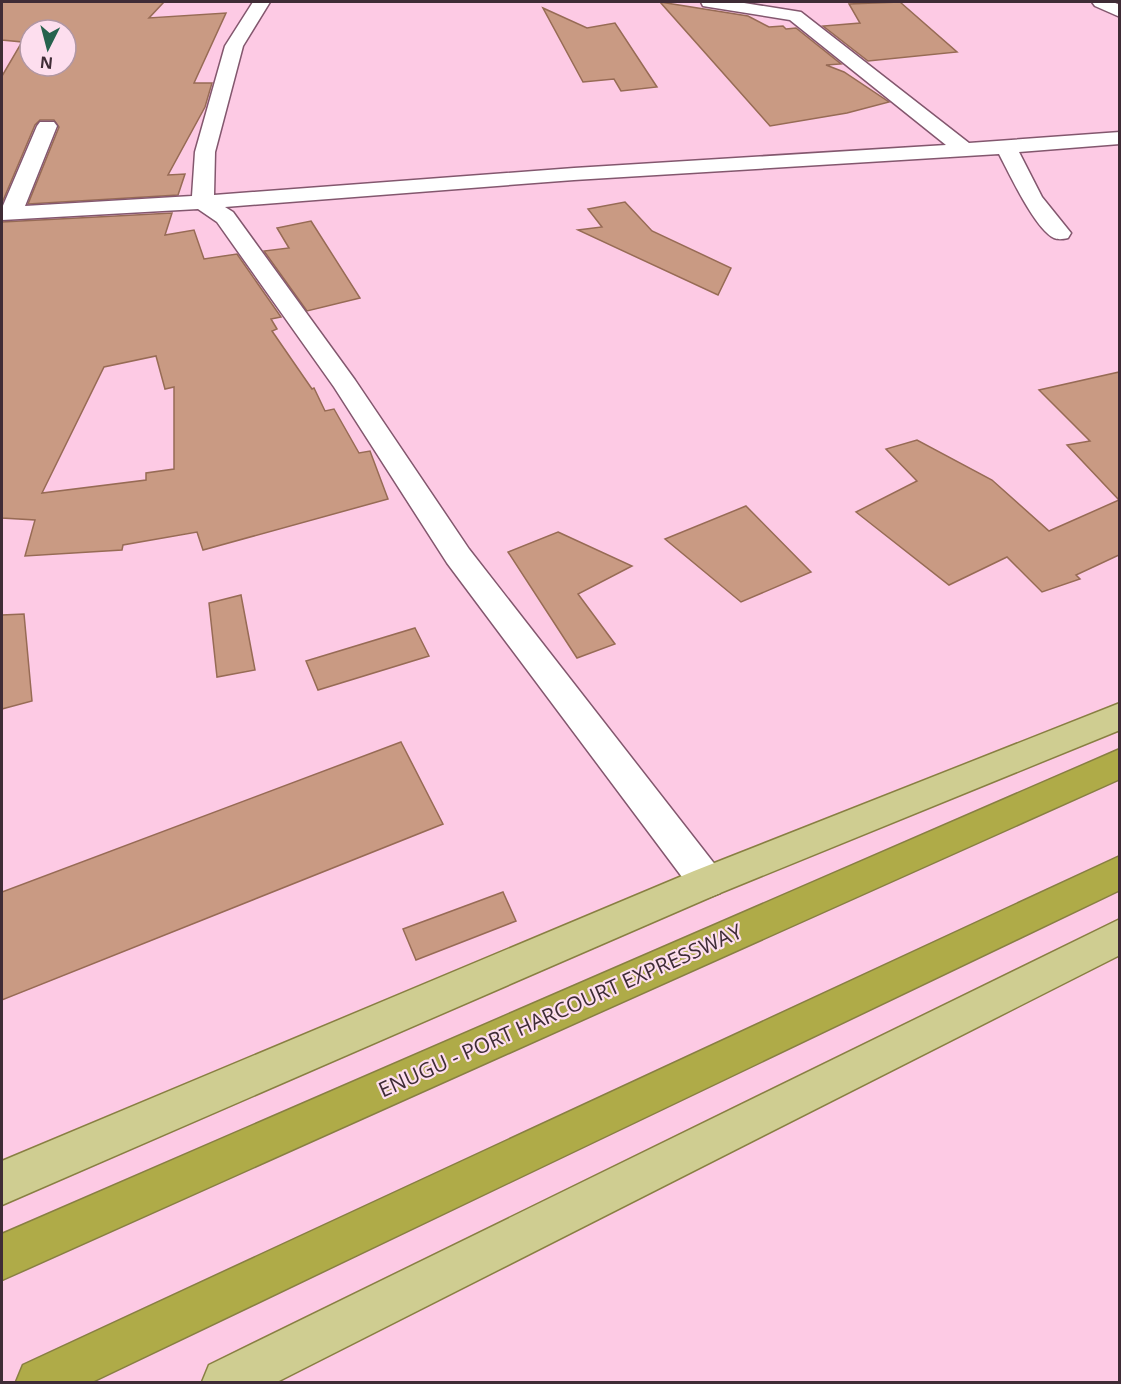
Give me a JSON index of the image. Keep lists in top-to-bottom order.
{
  "streets": {
    "highway": ["ENUGU - PORT HARCOURT EXPRESSWAY"]
  },
  "north": "bottom"
}
